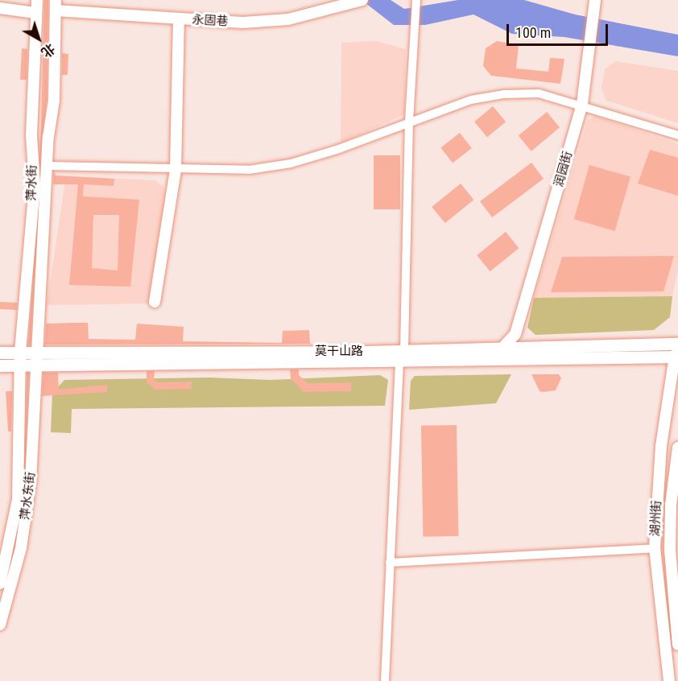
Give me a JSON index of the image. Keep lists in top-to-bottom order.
{
  "streets": {
    "main road": [
      "永固巷",
      "润园街",
      "萍水街",
      "莫干山路",
      "萍水东街",
      "湖州街"
    ]
  },
  "crossings": [
    ["永固巷", "萍水街"],
    ["润园街", "莫干山路"],
    ["萍水街", "莫干山路"],
    ["萍水街", "萍水东街"],
    ["莫干山路", "萍水东街"],
    ["莫干山路", "湖州街"]
  ],
  "scale_bar": "100 m",
  "north": "bottom right"
}
